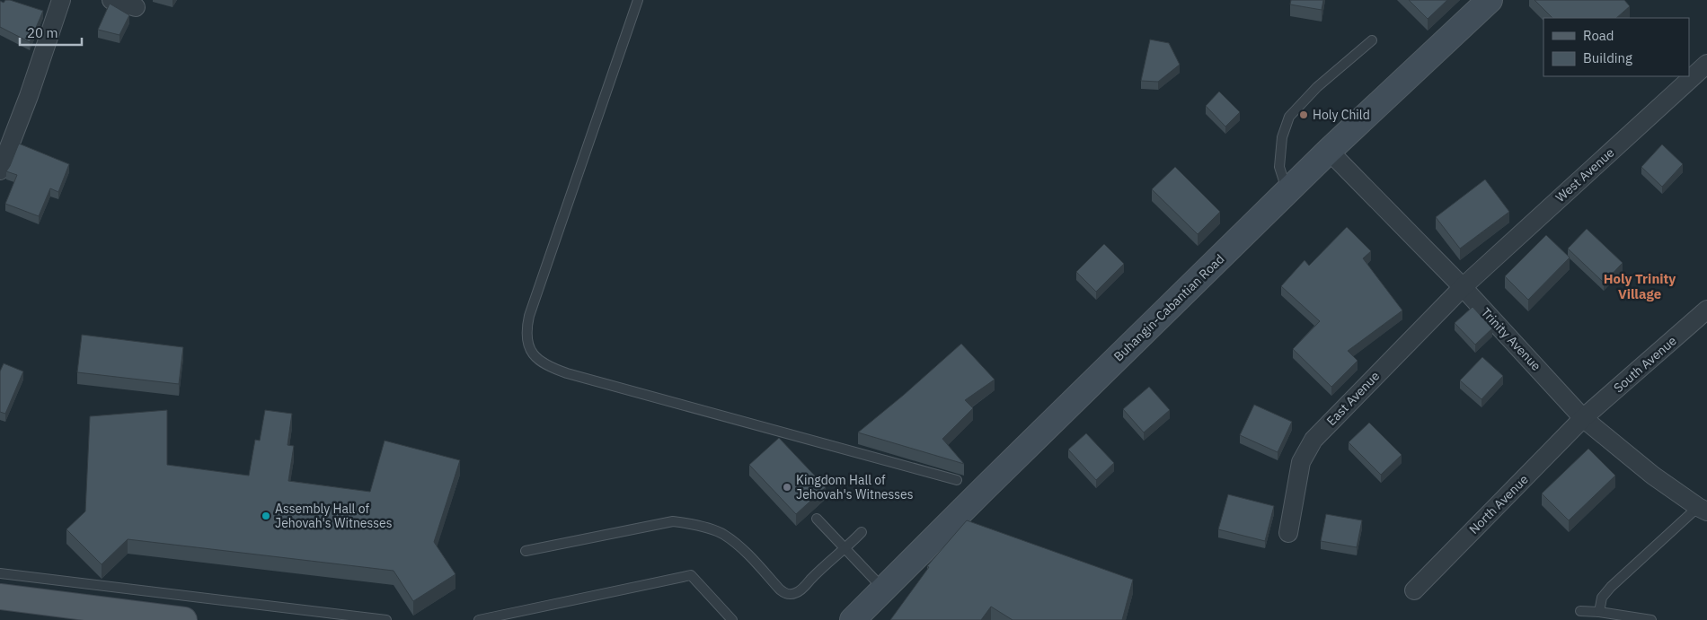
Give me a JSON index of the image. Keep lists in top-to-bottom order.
{
  "streets": {
    "main road": ["Buhangin-Cabantian Road"],
    "street": [
      "West Avenue",
      "Trinity Avenue",
      "South Avenue",
      "East Avenue",
      "North Avenue"
    ]
  },
  "crossings": [
    ["West Avenue", "Trinity Avenue"],
    ["West Avenue", "East Avenue"],
    ["Buhangin-Cabantian Road", "Trinity Avenue"],
    ["Trinity Avenue", "South Avenue"],
    ["Trinity Avenue", "East Avenue"],
    ["Trinity Avenue", "North Avenue"],
    ["South Avenue", "North Avenue"]
  ],
  "districts": ["Holy Trinity Village"],
  "places": ["Holy Child", "Kingdom Hall of Jehovah's Witnesses", "Assembly Hall of Jehovah's Witnesses"],
  "legend": ["Road", "Building"],
  "scale_bar": "20 m"
}
